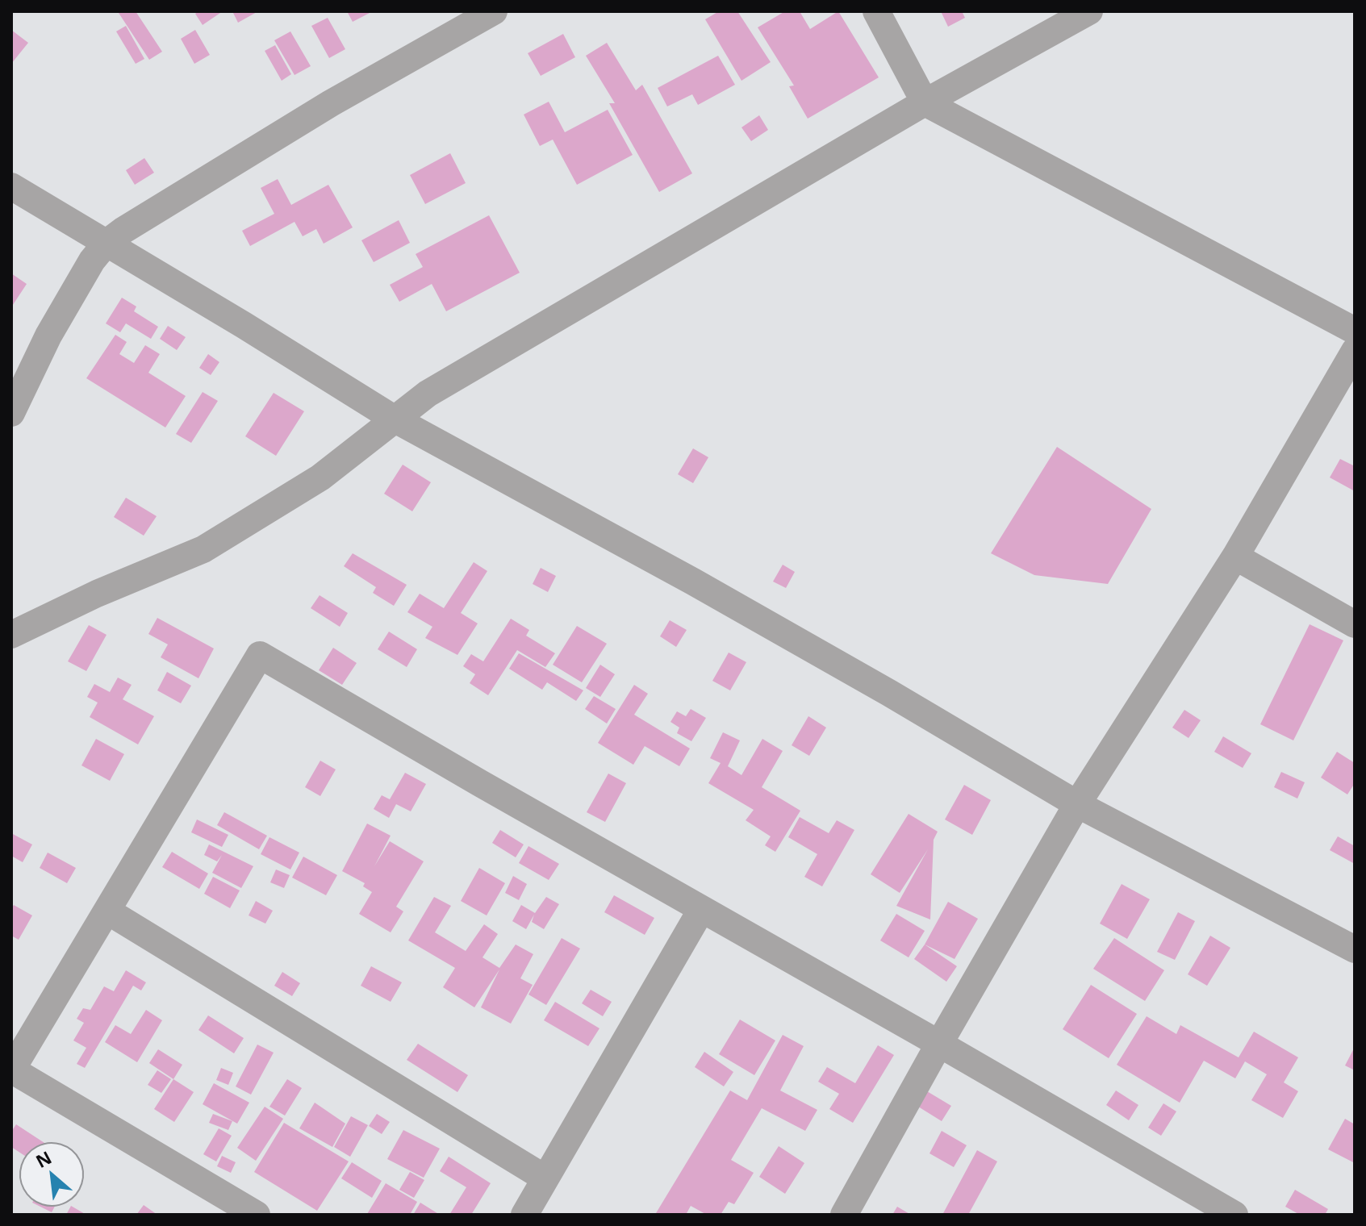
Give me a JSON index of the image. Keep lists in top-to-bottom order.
{
  "north": "top left"
}
